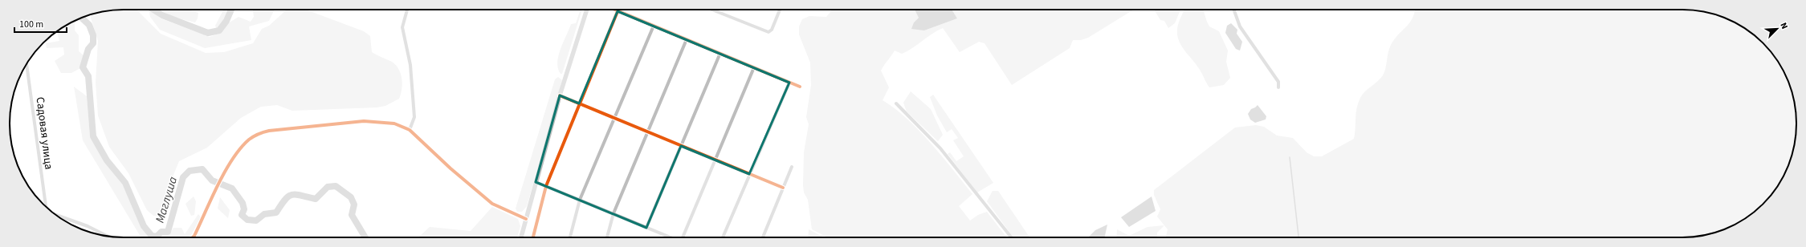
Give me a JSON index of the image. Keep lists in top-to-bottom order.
{
  "streets": {
    "street": ["Садовая улица"]
  },
  "water": ["Маглуша"],
  "scale_bar": "100 m",
  "north": "top right"
}
